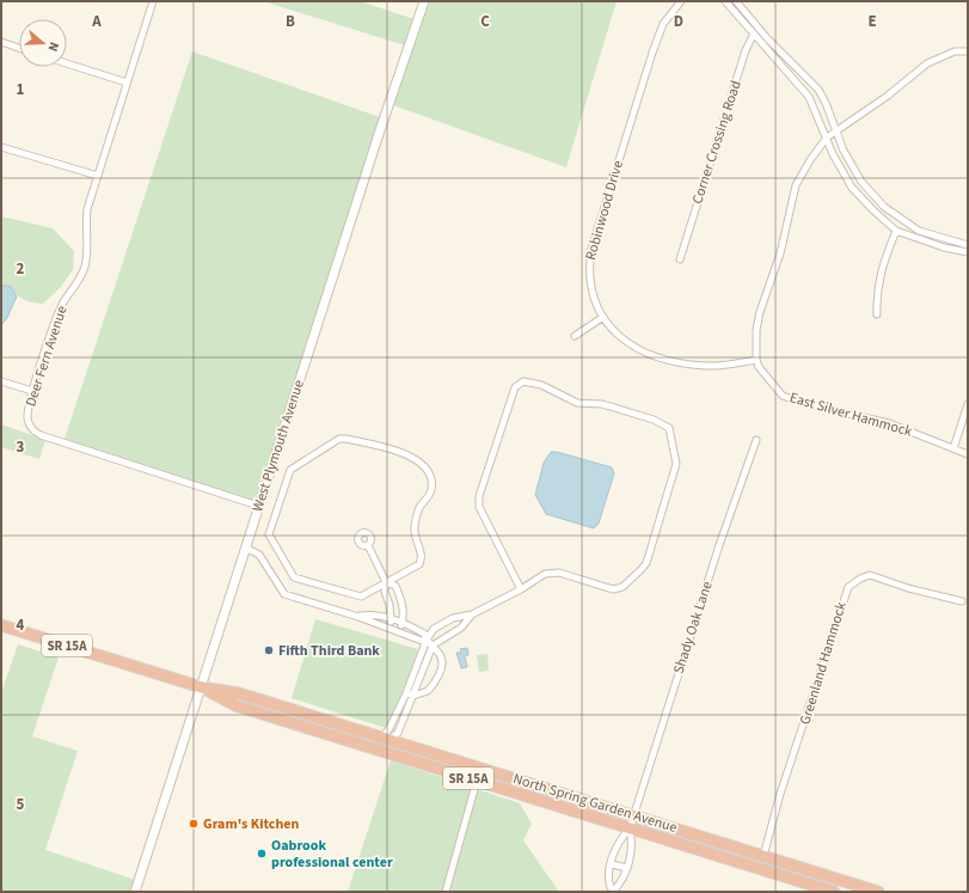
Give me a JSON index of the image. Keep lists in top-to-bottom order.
{
  "streets": {
    "highway": ["SR 15A", "North Spring Garden Avenue"],
    "street": [
      "Corner Crossing Road",
      "Robinwood Drive",
      "Deer Fern Avenue",
      "East Silver Hammock",
      "West Plymouth Avenue",
      "Shady Oak Lane",
      "Greenland Hammock"
    ]
  },
  "crossings": [
    ["Robinwood Drive", "East Silver Hammock"],
    ["Deer Fern Avenue", "West Plymouth Avenue"],
    ["West Plymouth Avenue", "North Spring Garden Avenue"],
    ["Shady Oak Lane", "North Spring Garden Avenue"],
    ["Greenland Hammock", "North Spring Garden Avenue"]
  ],
  "places": ["Fifth Third Bank", "Gram's Kitchen", "Oabrook professional center"],
  "north": "right",
  "grid": {
    "columns": [
      "A",
      "B",
      "C",
      "D",
      "E"
    ],
    "rows": [
      "1",
      "2",
      "3",
      "4",
      "5"
    ]
  }
}
